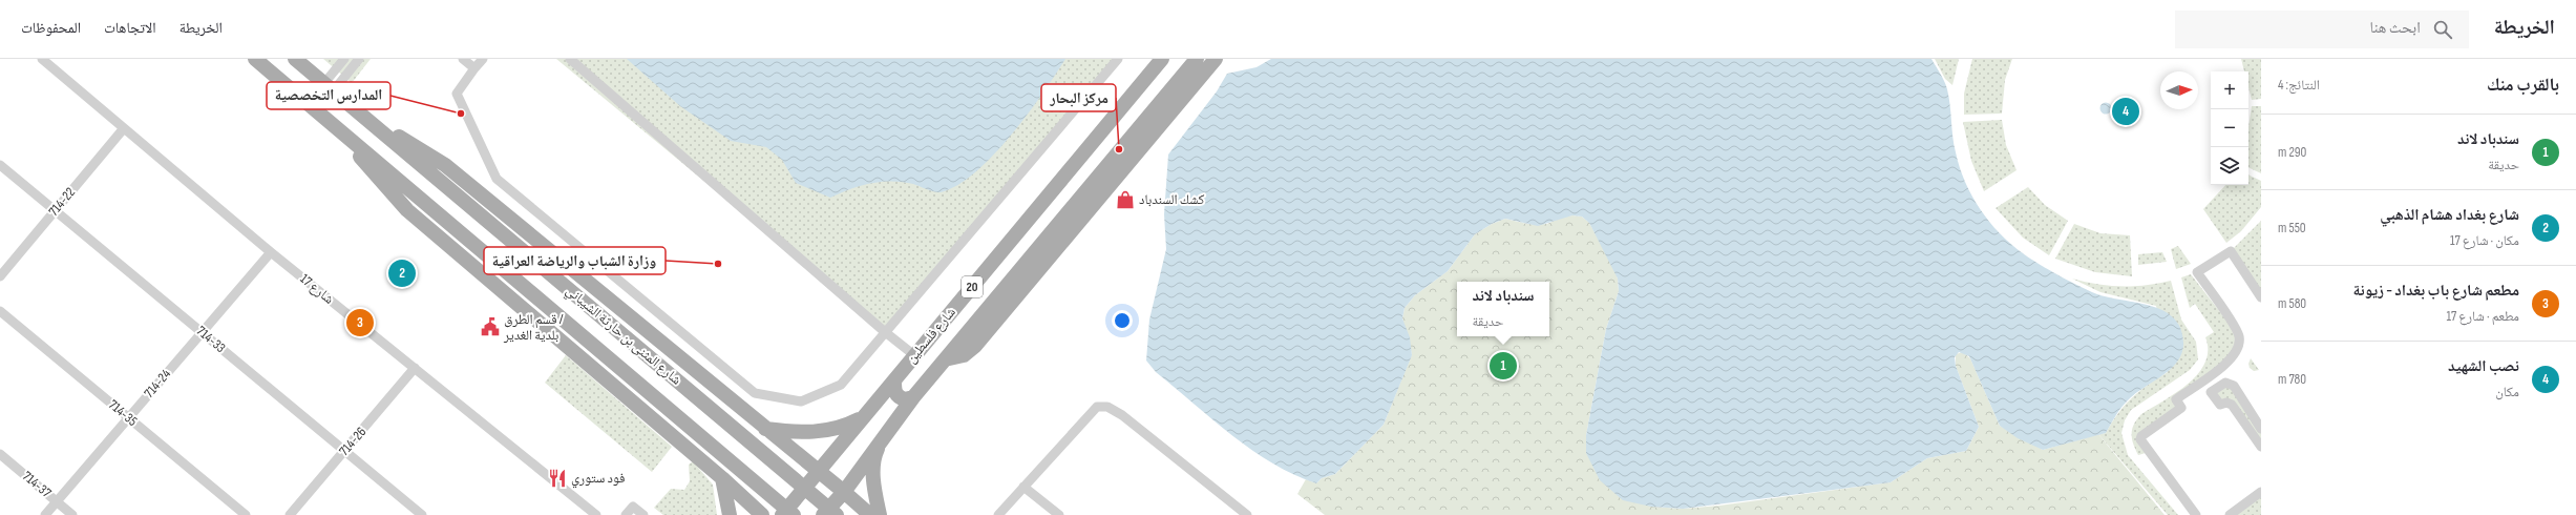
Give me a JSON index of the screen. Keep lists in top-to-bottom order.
{
  "streets": {
    "main road": ["20", "شارع المثنى بن حارثة الشيباني", "شارع فلسطين"],
    "street": [
      "714-22",
      "شارع 17",
      "714-33",
      "714-24",
      "714-35",
      "714-26",
      "714-37"
    ]
  },
  "crossings": [
    ["714-22", "شارع 17"],
    ["714-22", "714-33"],
    ["شارع 17", "714-24"],
    ["شارع 17", "714-26"],
    ["714-33", "714-24"],
    ["714-33", "714-26"],
    ["714-24", "714-35"],
    ["714-24", "714-37"]
  ],
  "places": {
    "other": ["المدارس التخصصية", "مركز البحار", "وزارة الشباب والرياضة العراقية"],
    "shop": ["كشك السندباد"],
    "public building": ["قسم الطرق / بلدية الغدير"],
    "restaurant": ["فود ستوري"]
  },
  "north": "right",
  "page": {
    "header": "الخريطة",
    "search": "ابحث هنا",
    "nav": ["الخريطة", "الاتجاهات", "المحفوظات"],
    "heading": ["بالقرب منك", "النتائج: 4"],
    "map_buttons": ["+", "−"],
    "pins": [
      "4",
      "2",
      "3",
      "1"
    ],
    "list": [
      {
        "mark": "1",
        "name": "سندباد لاند",
        "note": "حديقة",
        "value": "290 m"
      },
      {
        "mark": "2",
        "name": "شارع بغداد هشام الذهبي",
        "note": "مكان · شارع 17",
        "value": "550 m"
      },
      {
        "mark": "3",
        "name": "مطعم شارع باب بغداد - زيونة",
        "note": "مطعم · شارع 17",
        "value": "580 m"
      },
      {
        "mark": "4",
        "name": "نصب الشهيد",
        "note": "مكان",
        "value": "780 m"
      }
    ],
    "popup": ["سندباد لاند", "حديقة"]
  }
}
